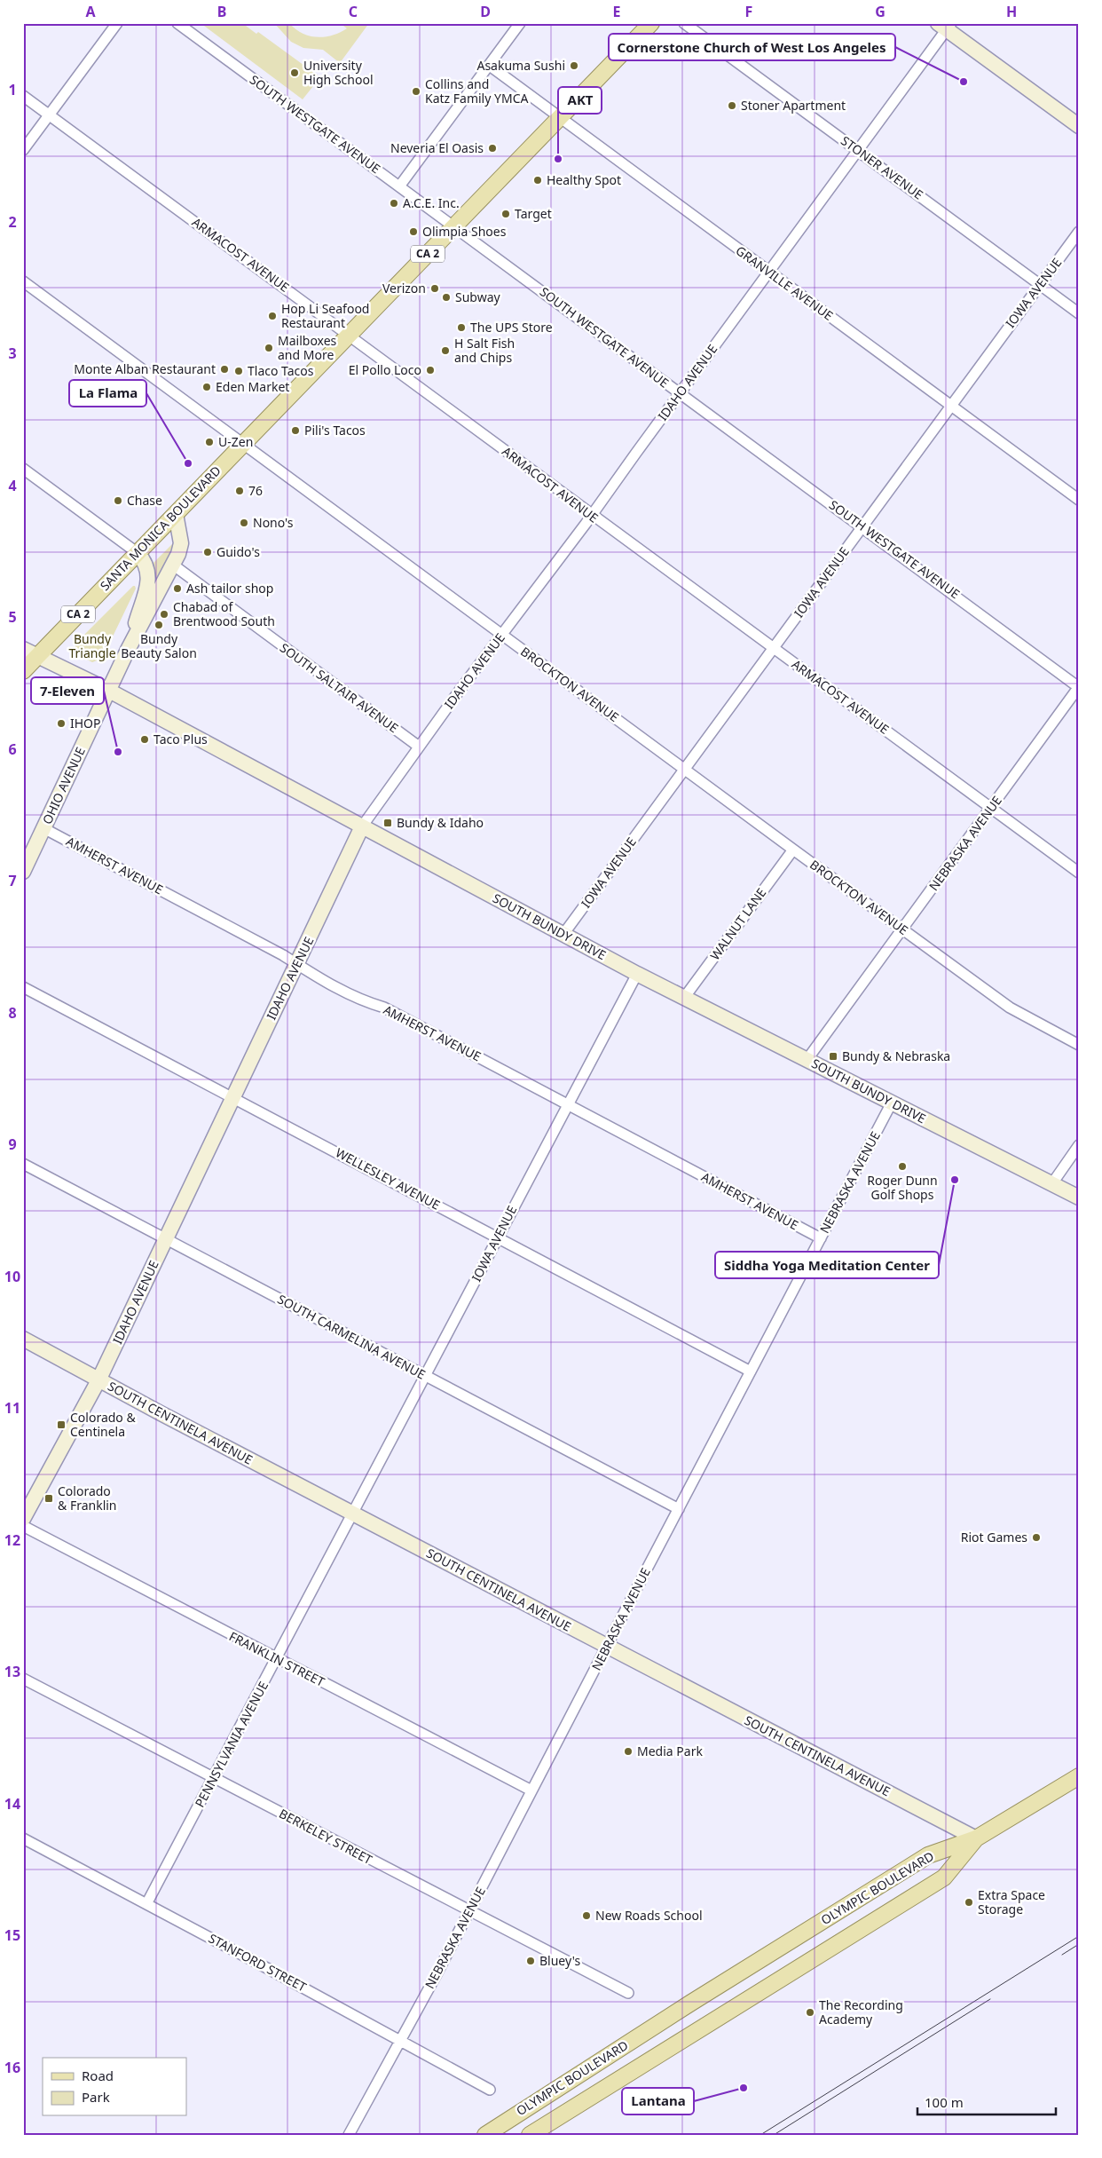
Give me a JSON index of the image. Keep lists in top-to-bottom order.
{
  "streets": {
    "main road": ["CA 2", "SANTA MONICA BOULEVARD", "OLYMPIC BOULEVARD"],
    "street": [
      "SOUTH WESTGATE AVENUE",
      "STONER AVENUE",
      "ARMACOST AVENUE",
      "GRANVILLE AVENUE",
      "IOWA AVENUE",
      "IDAHO AVENUE",
      "BROCKTON AVENUE",
      "SOUTH SALTAIR AVENUE",
      "OHIO AVENUE",
      "NEBRASKA AVENUE",
      "AMHERST AVENUE",
      "WALNUT LANE",
      "SOUTH BUNDY DRIVE",
      "WELLESLEY AVENUE",
      "SOUTH CARMELINA AVENUE",
      "SOUTH CENTINELA AVENUE",
      "FRANKLIN STREET",
      "PENNSYLVANIA AVENUE",
      "BERKELEY STREET",
      "STANFORD STREET"
    ]
  },
  "crossings": [
    ["SOUTH WESTGATE AVENUE", "IOWA AVENUE"],
    ["SOUTH WESTGATE AVENUE", "IDAHO AVENUE"],
    ["SOUTH WESTGATE AVENUE", "SANTA MONICA BOULEVARD"],
    ["SOUTH WESTGATE AVENUE", "NEBRASKA AVENUE"],
    ["STONER AVENUE", "IOWA AVENUE"],
    ["STONER AVENUE", "IDAHO AVENUE"],
    ["ARMACOST AVENUE", "IOWA AVENUE"],
    ["ARMACOST AVENUE", "IDAHO AVENUE"],
    ["ARMACOST AVENUE", "SANTA MONICA BOULEVARD"],
    ["ARMACOST AVENUE", "NEBRASKA AVENUE"],
    ["GRANVILLE AVENUE", "IOWA AVENUE"],
    ["GRANVILLE AVENUE", "IDAHO AVENUE"],
    ["GRANVILLE AVENUE", "SANTA MONICA BOULEVARD"],
    ["IOWA AVENUE", "BROCKTON AVENUE"],
    ["IOWA AVENUE", "AMHERST AVENUE"],
    ["IOWA AVENUE", "SOUTH BUNDY DRIVE"],
    ["IOWA AVENUE", "WELLESLEY AVENUE"],
    ["IOWA AVENUE", "SOUTH CARMELINA AVENUE"],
    ["IOWA AVENUE", "SOUTH CENTINELA AVENUE"],
    ["IOWA AVENUE", "PENNSYLVANIA AVENUE"],
    ["IDAHO AVENUE", "BROCKTON AVENUE"],
    ["IDAHO AVENUE", "SOUTH SALTAIR AVENUE"],
    ["IDAHO AVENUE", "AMHERST AVENUE"],
    ["IDAHO AVENUE", "SOUTH BUNDY DRIVE"],
    ["IDAHO AVENUE", "WELLESLEY AVENUE"],
    ["IDAHO AVENUE", "SOUTH CARMELINA AVENUE"],
    ["IDAHO AVENUE", "SOUTH CENTINELA AVENUE"],
    ["SANTA MONICA BOULEVARD", "BROCKTON AVENUE"],
    ["SANTA MONICA BOULEVARD", "OHIO AVENUE"],
    ["SANTA MONICA BOULEVARD", "SOUTH BUNDY DRIVE"],
    ["BROCKTON AVENUE", "NEBRASKA AVENUE"],
    ["BROCKTON AVENUE", "WALNUT LANE"],
    ["SOUTH SALTAIR AVENUE", "OHIO AVENUE"],
    ["OHIO AVENUE", "AMHERST AVENUE"],
    ["OHIO AVENUE", "SOUTH BUNDY DRIVE"],
    ["NEBRASKA AVENUE", "AMHERST AVENUE"],
    ["NEBRASKA AVENUE", "SOUTH BUNDY DRIVE"],
    ["NEBRASKA AVENUE", "WELLESLEY AVENUE"],
    ["NEBRASKA AVENUE", "SOUTH CARMELINA AVENUE"],
    ["NEBRASKA AVENUE", "SOUTH CENTINELA AVENUE"],
    ["NEBRASKA AVENUE", "FRANKLIN STREET"],
    ["NEBRASKA AVENUE", "BERKELEY STREET"],
    ["NEBRASKA AVENUE", "STANFORD STREET"],
    ["WALNUT LANE", "SOUTH BUNDY DRIVE"],
    ["SOUTH CENTINELA AVENUE", "PENNSYLVANIA AVENUE"],
    ["SOUTH CENTINELA AVENUE", "OLYMPIC BOULEVARD"],
    ["FRANKLIN STREET", "PENNSYLVANIA AVENUE"],
    ["PENNSYLVANIA AVENUE", "BERKELEY STREET"],
    ["PENNSYLVANIA AVENUE", "STANFORD STREET"]
  ],
  "parks": ["Bundy Triangle"],
  "places": {
    "other": [
      "Asakuma Sushi",
      "University High School",
      "Cornerstone Church of West Los Angeles",
      "Collins and Katz Family YMCA",
      "Stoner Apartment",
      "Neveria El Oasis",
      "AKT",
      "Healthy Spot",
      "A.C.E. Inc.",
      "Target",
      "Olimpia Shoes",
      "Verizon",
      "Subway",
      "Hop Li Seafood Restaurant",
      "The UPS Store",
      "Mailboxes and More",
      "H Salt Fish and Chips",
      "Monte Alban Restaurant",
      "El Pollo Loco",
      "Tlaco Tacos",
      "Eden Market",
      "Pili's Tacos",
      "U-Zen",
      "La Flama",
      "76",
      "Chase",
      "Nono's",
      "Guido's",
      "Ash tailor shop",
      "Chabad of Brentwood South",
      "Bundy Beauty Salon",
      "IHOP",
      "Taco Plus",
      "7-Eleven",
      "Roger Dunn Golf Shops",
      "Siddha Yoga Meditation Center",
      "Riot Games",
      "Media Park",
      "Extra Space Storage",
      "New Roads School",
      "Bluey's",
      "The Recording Academy",
      "Lantana"
    ],
    "transit": [
      "Bundy & Idaho",
      "Bundy & Nebraska",
      "Colorado & Centinela",
      "Colorado & Franklin"
    ]
  },
  "legend": ["Road", "Park"],
  "scale_bar": "100 m",
  "grid": {
    "columns": [
      "A",
      "B",
      "C",
      "D",
      "E",
      "F",
      "G",
      "H"
    ],
    "rows": [
      "1",
      "2",
      "3",
      "4",
      "5",
      "6",
      "7",
      "8",
      "9",
      "10",
      "11",
      "12",
      "13",
      "14",
      "15",
      "16"
    ]
  }
}
